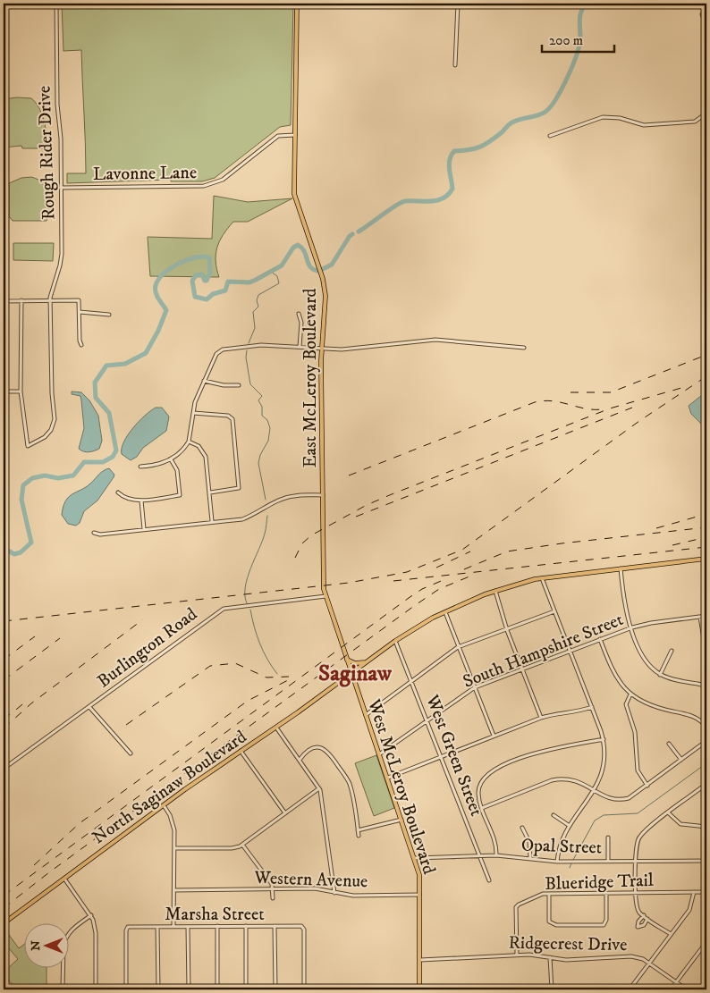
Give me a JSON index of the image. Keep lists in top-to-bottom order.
{
  "streets": {
    "main road": ["East McLeroy Boulevard", "North Saginaw Boulevard", "West McLeroy Boulevard"],
    "street": [
      "Rough Rider Drive",
      "Lavonne Lane",
      "Burlington Road",
      "South Hampshire Street",
      "West Green Street",
      "Opal Street",
      "Western Avenue",
      "Blueridge Trail",
      "Marsha Street",
      "Ridgecrest Drive"
    ]
  },
  "crossings": [
    ["Rough Rider Drive", "Lavonne Lane"],
    ["Lavonne Lane", "East McLeroy Boulevard"],
    ["East McLeroy Boulevard", "Burlington Road"],
    ["East McLeroy Boulevard", "North Saginaw Boulevard"],
    ["East McLeroy Boulevard", "West McLeroy Boulevard"],
    ["South Hampshire Street", "West Green Street"],
    ["South Hampshire Street", "West McLeroy Boulevard"],
    ["West Green Street", "North Saginaw Boulevard"],
    ["West Green Street", "Opal Street"],
    ["North Saginaw Boulevard", "West McLeroy Boulevard"],
    ["West McLeroy Boulevard", "Opal Street"],
    ["West McLeroy Boulevard", "Western Avenue"],
    ["West McLeroy Boulevard", "Ridgecrest Drive"],
    ["Blueridge Trail", "Ridgecrest Drive"]
  ],
  "districts": ["Saginaw"],
  "scale_bar": "200 m",
  "north": "left"
}
